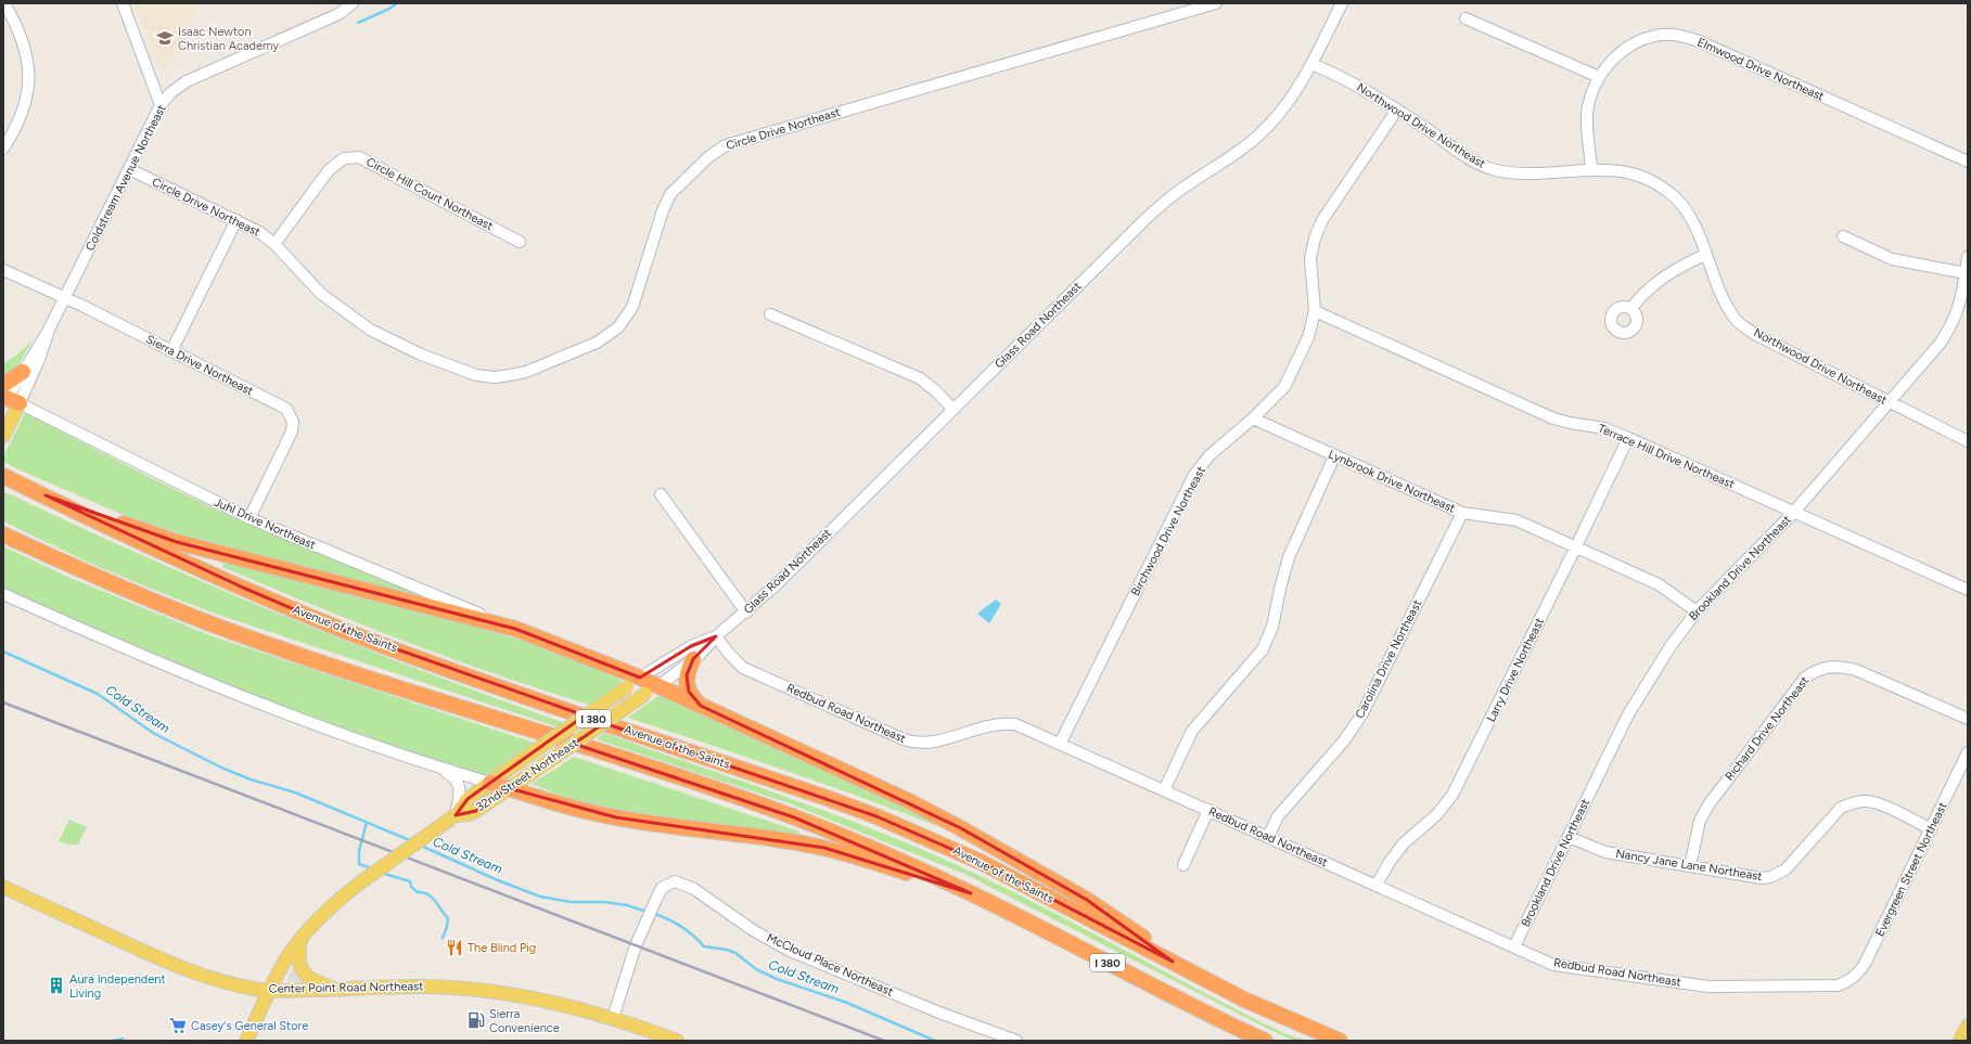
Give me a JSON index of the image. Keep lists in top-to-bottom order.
{
  "streets": {
    "highway": ["Avenue of the Saints", "I 380"],
    "main road": ["Coldstream Avenue Northeast", "32nd Street Northeast", "Center Point Road Northeast"],
    "street": [
      "Elmwood Drive Northeast",
      "Northwood Drive Northeast",
      "Circle Drive Northeast",
      "Circle Hill Court Northeast",
      "Glass Road Northeast",
      "Sierra Drive Northeast",
      "Terrace Hill Drive Northeast",
      "Lynbrook Drive Northeast",
      "Juhl Drive Northeast",
      "Birchwood Drive Northeast",
      "Brookland Drive Northeast",
      "Carolina Drive Northeast",
      "Larry Drive Northeast",
      "Redbud Road Northeast",
      "Richard Drive Northeast",
      "Nancy Jane Lane Northeast",
      "Evergreen Street Northeast",
      "McCloud Place Northeast"
    ]
  },
  "crossings": [
    ["Elmwood Drive Northeast", "Northwood Drive Northeast"],
    ["Northwood Drive Northeast", "Glass Road Northeast"],
    ["Northwood Drive Northeast", "Birchwood Drive Northeast"],
    ["Northwood Drive Northeast", "Brookland Drive Northeast"],
    ["Circle Drive Northeast", "Coldstream Avenue Northeast"],
    ["Circle Drive Northeast", "Circle Hill Court Northeast"],
    ["Coldstream Avenue Northeast", "Sierra Drive Northeast"],
    ["Coldstream Avenue Northeast", "Juhl Drive Northeast"],
    ["Glass Road Northeast", "Redbud Road Northeast"],
    ["Glass Road Northeast", "32nd Street Northeast"],
    ["Sierra Drive Northeast", "Juhl Drive Northeast"],
    ["Terrace Hill Drive Northeast", "Birchwood Drive Northeast"],
    ["Terrace Hill Drive Northeast", "Brookland Drive Northeast"],
    ["Terrace Hill Drive Northeast", "Larry Drive Northeast"],
    ["Lynbrook Drive Northeast", "Birchwood Drive Northeast"],
    ["Lynbrook Drive Northeast", "Brookland Drive Northeast"],
    ["Lynbrook Drive Northeast", "Carolina Drive Northeast"],
    ["Lynbrook Drive Northeast", "Larry Drive Northeast"],
    ["Birchwood Drive Northeast", "Redbud Road Northeast"],
    ["Brookland Drive Northeast", "Redbud Road Northeast"],
    ["Brookland Drive Northeast", "Nancy Jane Lane Northeast"],
    ["Carolina Drive Northeast", "Redbud Road Northeast"],
    ["Larry Drive Northeast", "Redbud Road Northeast"],
    ["Redbud Road Northeast", "32nd Street Northeast"],
    ["Redbud Road Northeast", "Evergreen Street Northeast"],
    ["Richard Drive Northeast", "Nancy Jane Lane Northeast"],
    ["32nd Street Northeast", "Center Point Road Northeast"],
    ["Nancy Jane Lane Northeast", "Evergreen Street Northeast"],
    ["McCloud Place Northeast", "Center Point Road Northeast"]
  ],
  "water": ["Cold Stream"],
  "places": {
    "school or university": ["Isaac Newton Christian Academy"],
    "restaurant": ["The Blind Pig"],
    "building": ["Aura Independent Living"],
    "fuel station": ["Sierra Convenience"],
    "supermarket": ["Casey's General Store"]
  }
}
